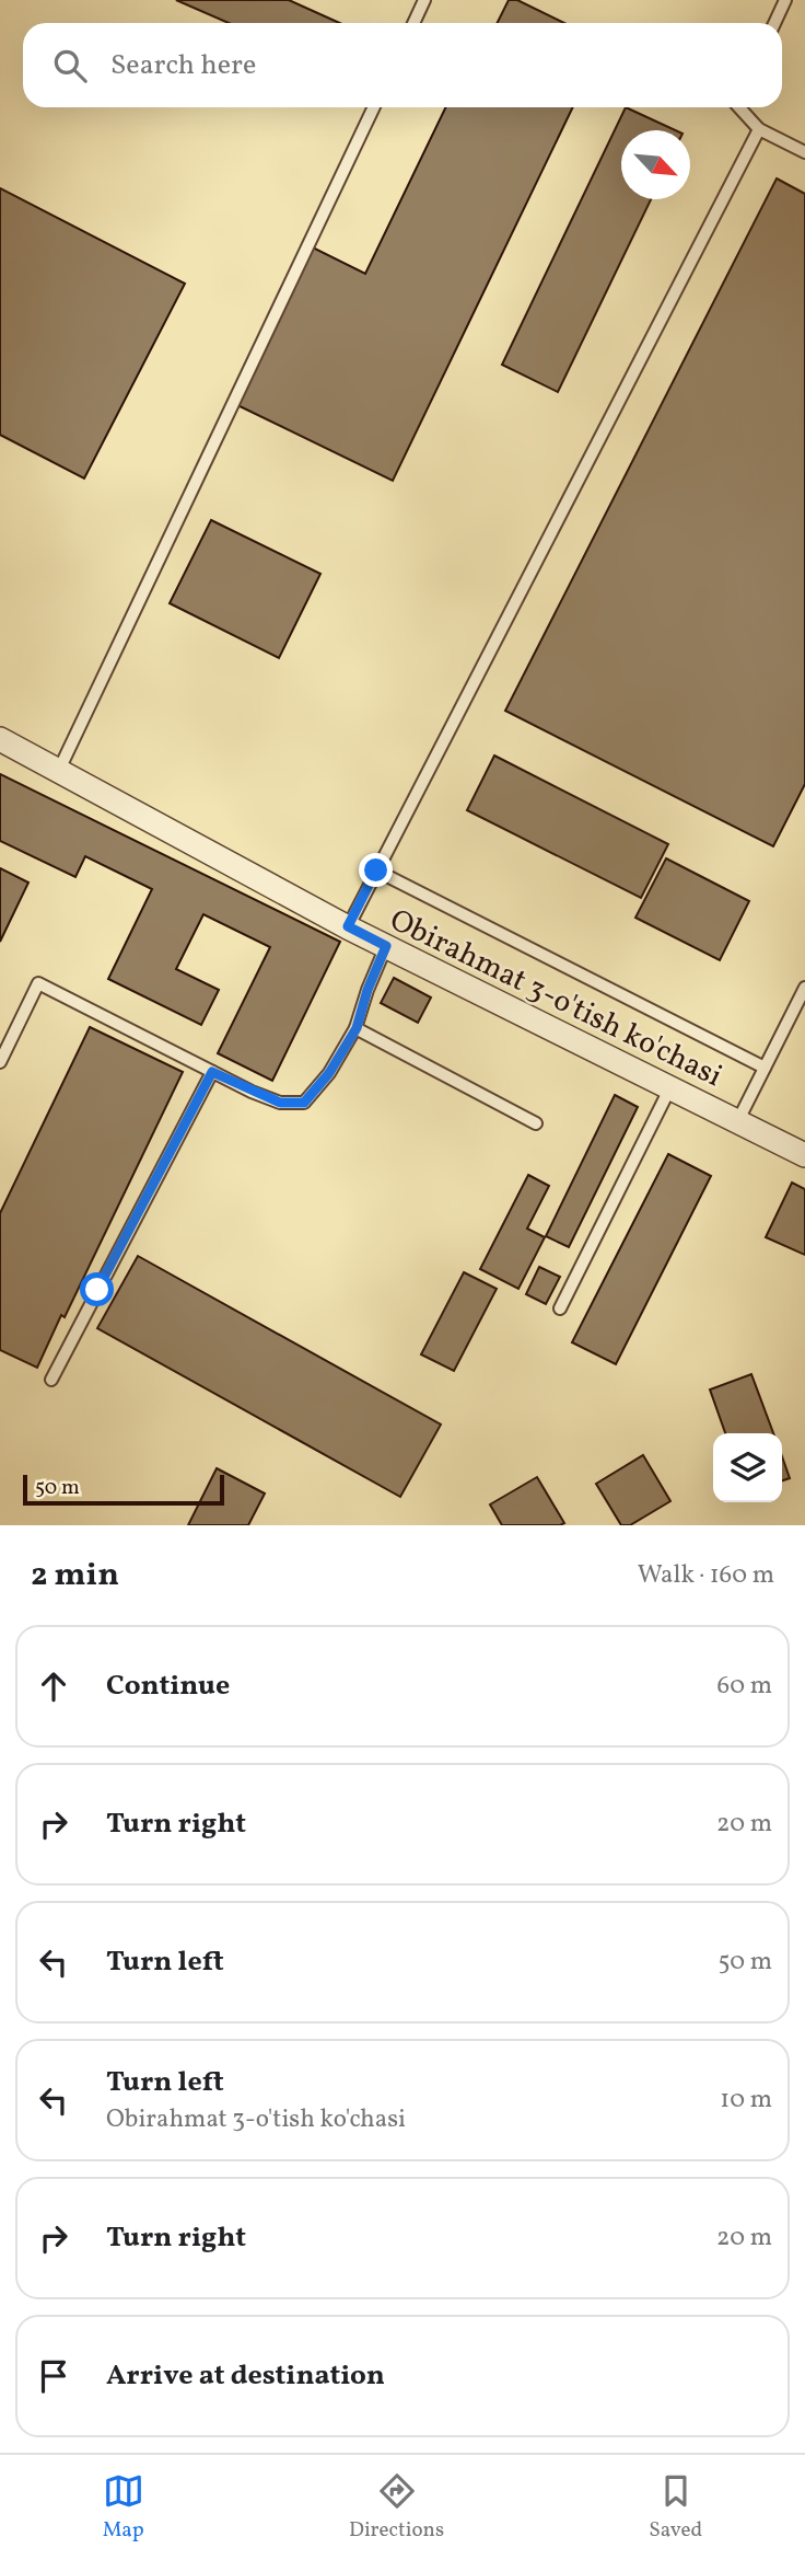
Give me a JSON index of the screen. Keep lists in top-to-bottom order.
{
  "streets": {
    "street": ["Obirahmat 3-o'tish ko'chasi"]
  },
  "scale_bar": "50 m",
  "north": "bottom right",
  "page": {
    "search": "Search here",
    "scale": "50 m",
    "heading": ["2 min", "Walk · 160 m"],
    "list": [
      ["Continue", "60 m"],
      ["Turn right", "20 m"],
      ["Turn left", "50 m"],
      ["Turn left", "Obirahmat 3-o'tish ko'chasi", "10 m"],
      ["Turn right", "20 m"],
      "Arrive at destination"
    ],
    "nav": ["Map", "Directions", "Saved"]
  }
}
